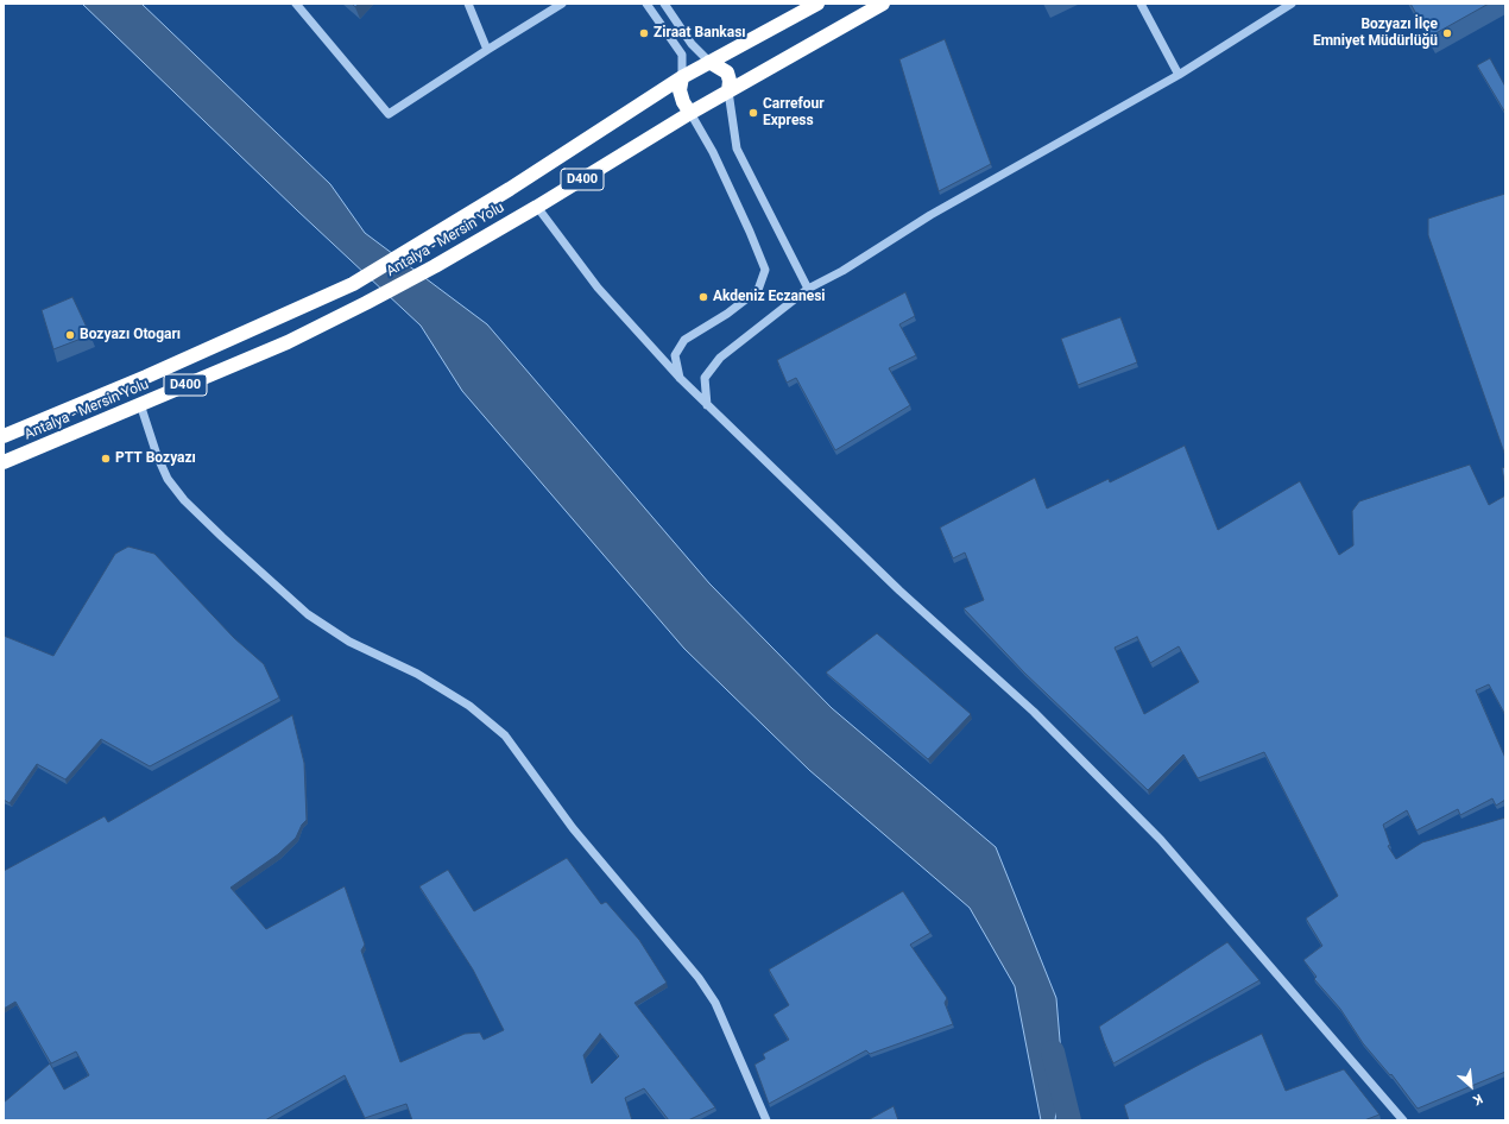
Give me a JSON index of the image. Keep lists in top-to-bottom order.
{
  "streets": {
    "highway": ["D400", "Antalya - Mersin Yolu"]
  },
  "places": [
    "Ziraat Bankası",
    "Bozyazı İlçe Emniyet Müdürlüğü",
    "Carrefour Express",
    "Akdeniz Eczanesi",
    "Bozyazı Otogarı",
    "PTT Bozyazı"
  ],
  "north": "bottom right"
}
